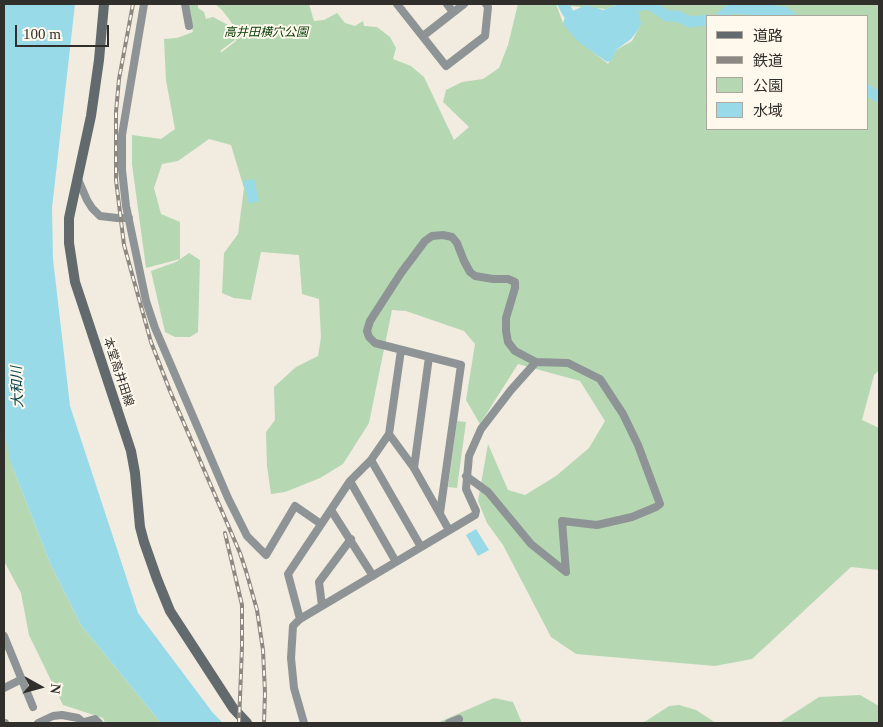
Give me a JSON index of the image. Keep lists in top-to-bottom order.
{
  "streets": {
    "main road": ["本堂高井田線"]
  },
  "water": ["大和川"],
  "parks": ["高井田横穴公園"],
  "legend": [
    "道路",
    "鉄道",
    "公園",
    "水域"
  ],
  "scale_bar": "100 m",
  "north": "right"
}
